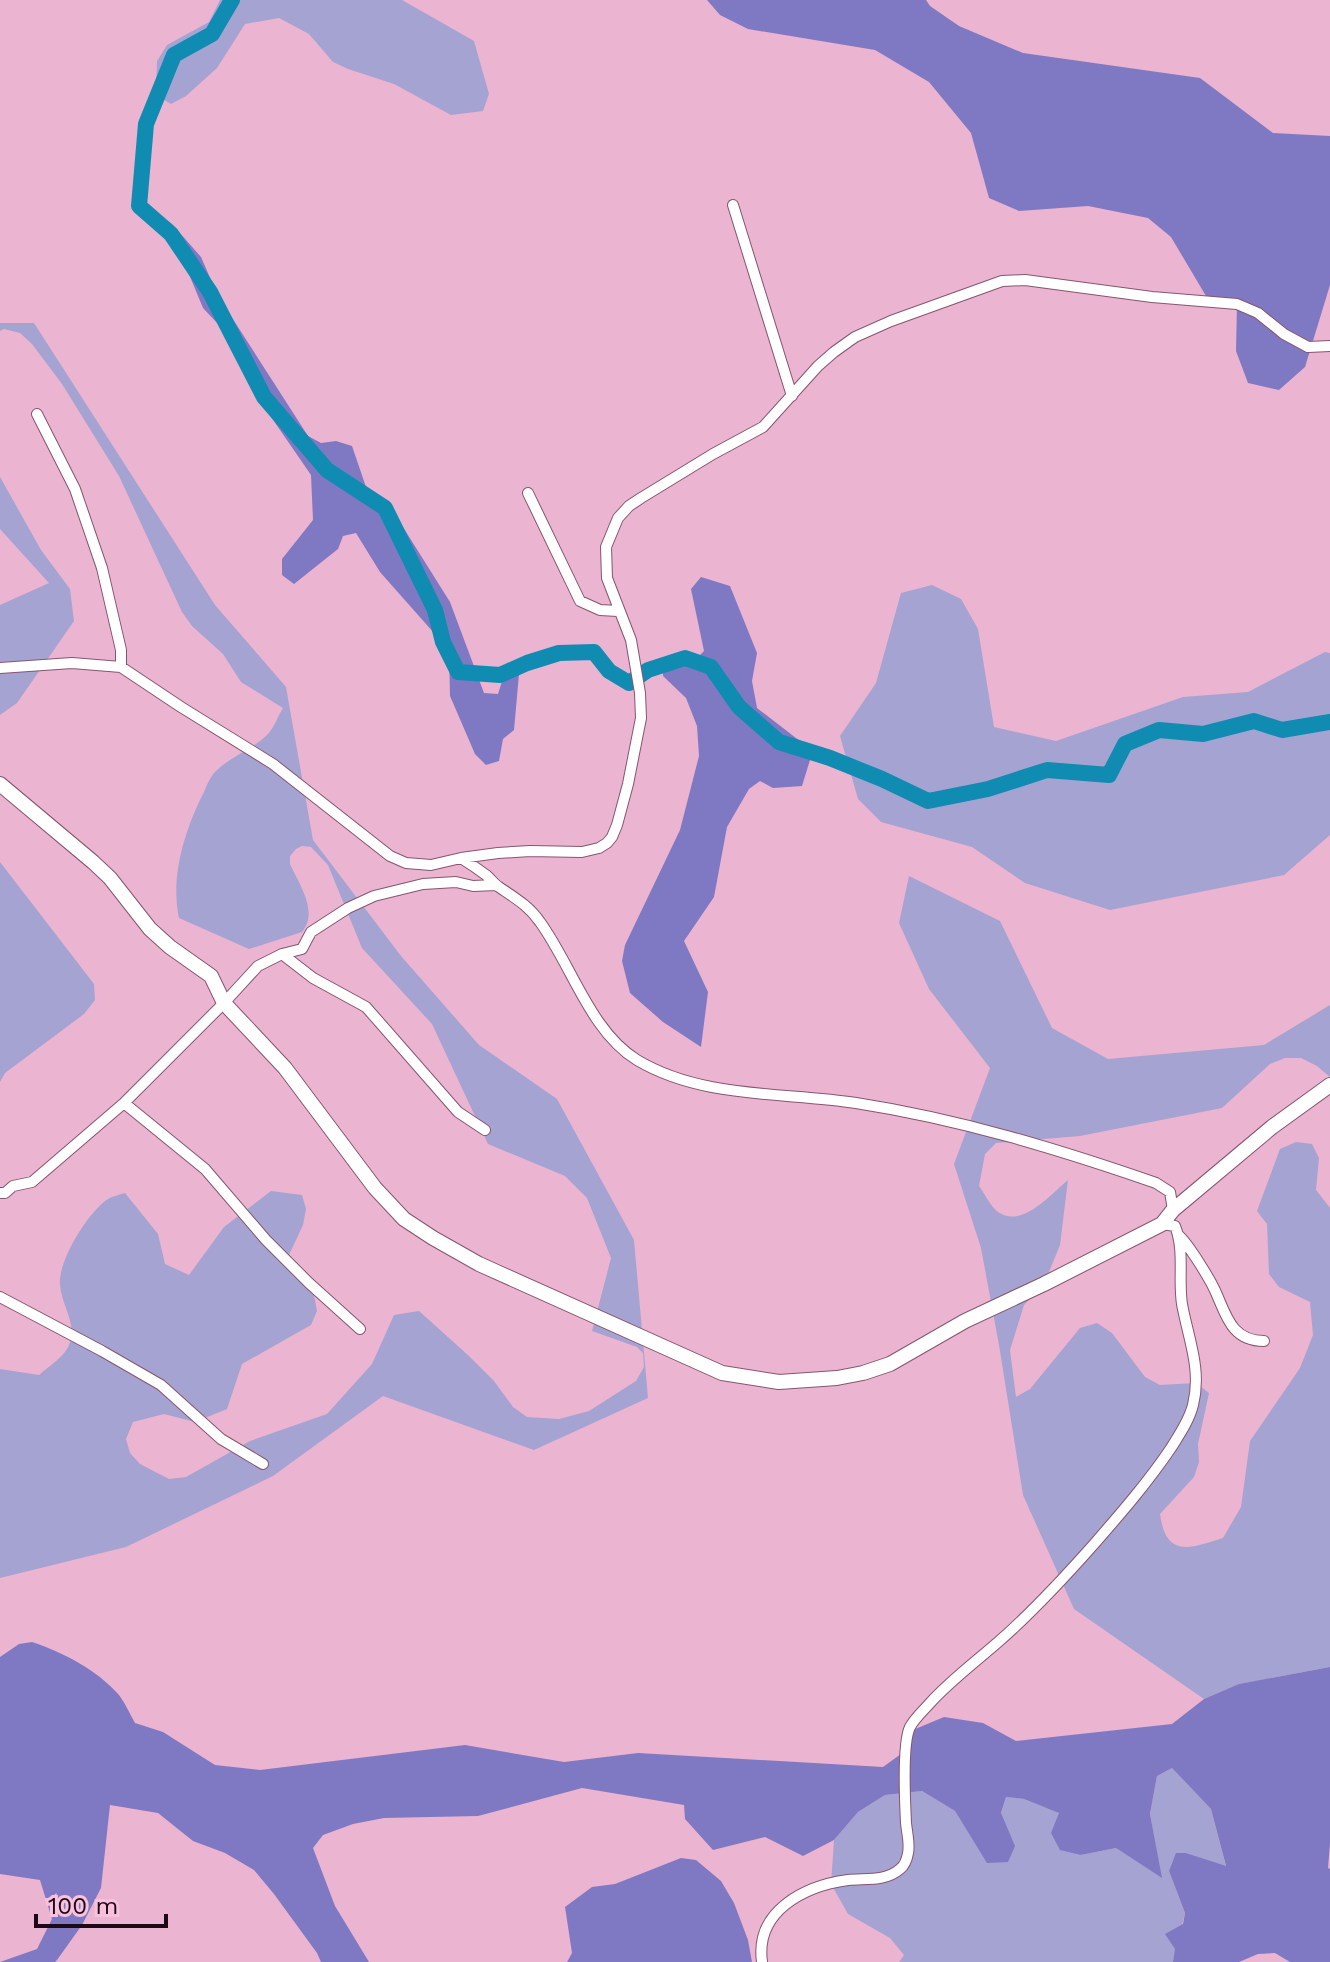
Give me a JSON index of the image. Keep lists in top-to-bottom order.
{
  "scale_bar": "100 m"
}
